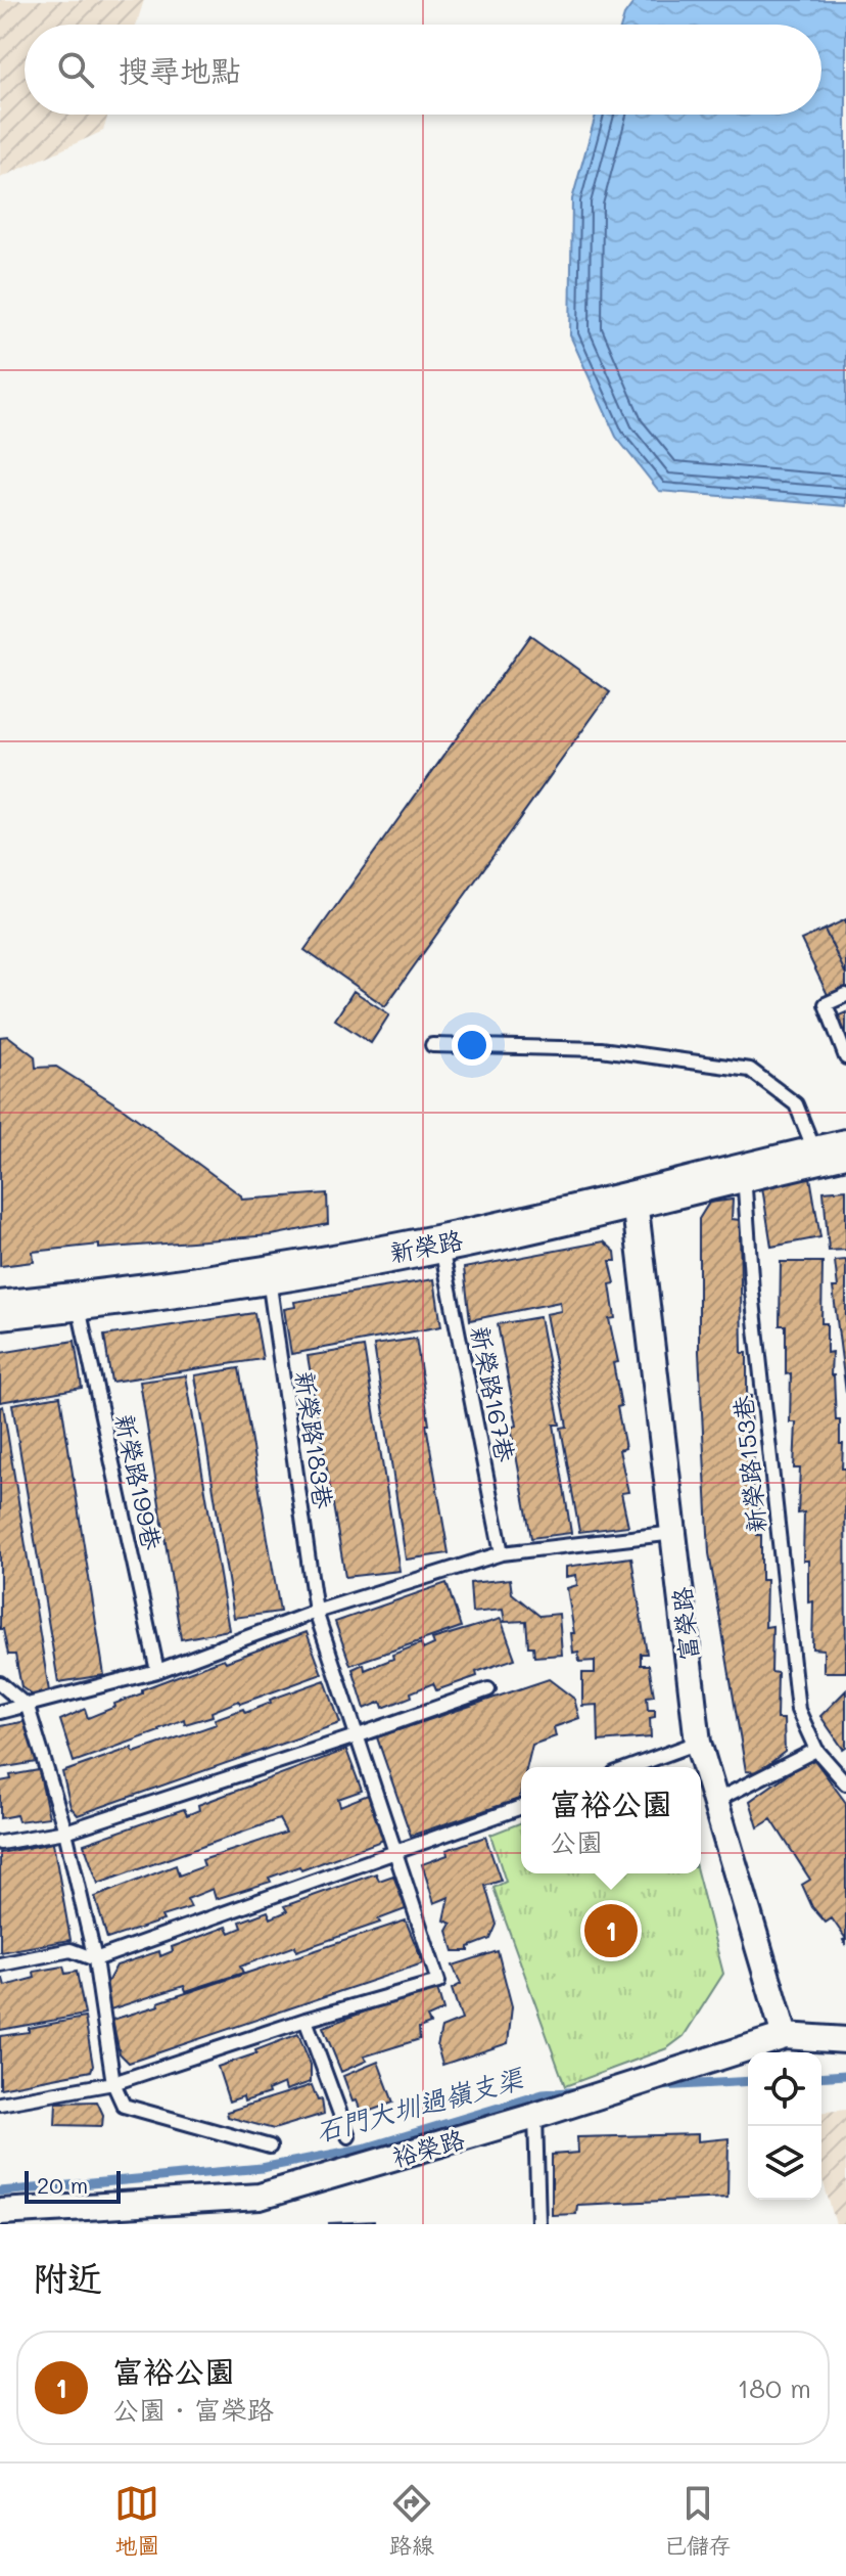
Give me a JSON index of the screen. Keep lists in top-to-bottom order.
{
  "streets": {
    "street": ["新榮路", "富榮路", "裕榮路"],
    "lane": [
      "新榮路167巷",
      "新榮路183巷",
      "新榮路153巷",
      "新榮路199巷"
    ]
  },
  "crossings": [
    ["新榮路", "新榮路167巷"],
    ["新榮路", "新榮路183巷"],
    ["新榮路", "新榮路153巷"],
    ["新榮路", "新榮路199巷"],
    ["新榮路", "富榮路"],
    ["富榮路", "裕榮路"]
  ],
  "water": ["石門大圳過嶺支渠"],
  "scale_bar": "20 m",
  "page": {
    "search": "搜尋地點",
    "popup": ["富裕公園", "公園"],
    "pins": "1",
    "scale": "20 m",
    "heading": "附近",
    "list": [
      {
        "mark": "1",
        "name": "富裕公園",
        "note": "公園 · 富榮路",
        "value": "180 m"
      }
    ],
    "nav": ["地圖", "路線", "已儲存"]
  }
}
